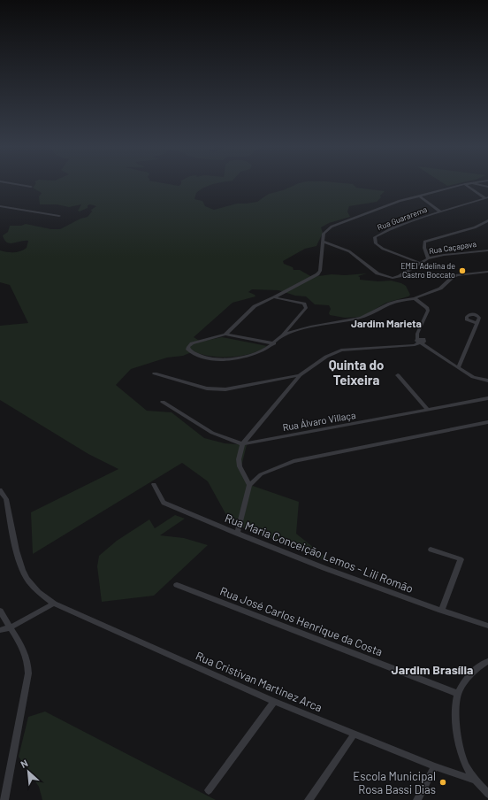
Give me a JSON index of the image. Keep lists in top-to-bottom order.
{
  "streets": {
    "street": [
      "Rua Guararema",
      "Rua Caçapava",
      "Rua Álvaro Villaça",
      "Rua Maria Conceição Lemos - Lili Romão",
      "Rua José Carlos Henrique da Costa",
      "Rua Cristivan Martinez Arca"
    ]
  },
  "crossings": [
    ["Rua Guararema", "Rua Caçapava"]
  ],
  "districts": ["Jardim Marieta", "Quinta do Teixeira", "Jardim Brasília"],
  "places": ["EMEI Adelina de Castro Boccato", "Escola Municipal Rosa Bassi Dias"],
  "north": "top left"
}
